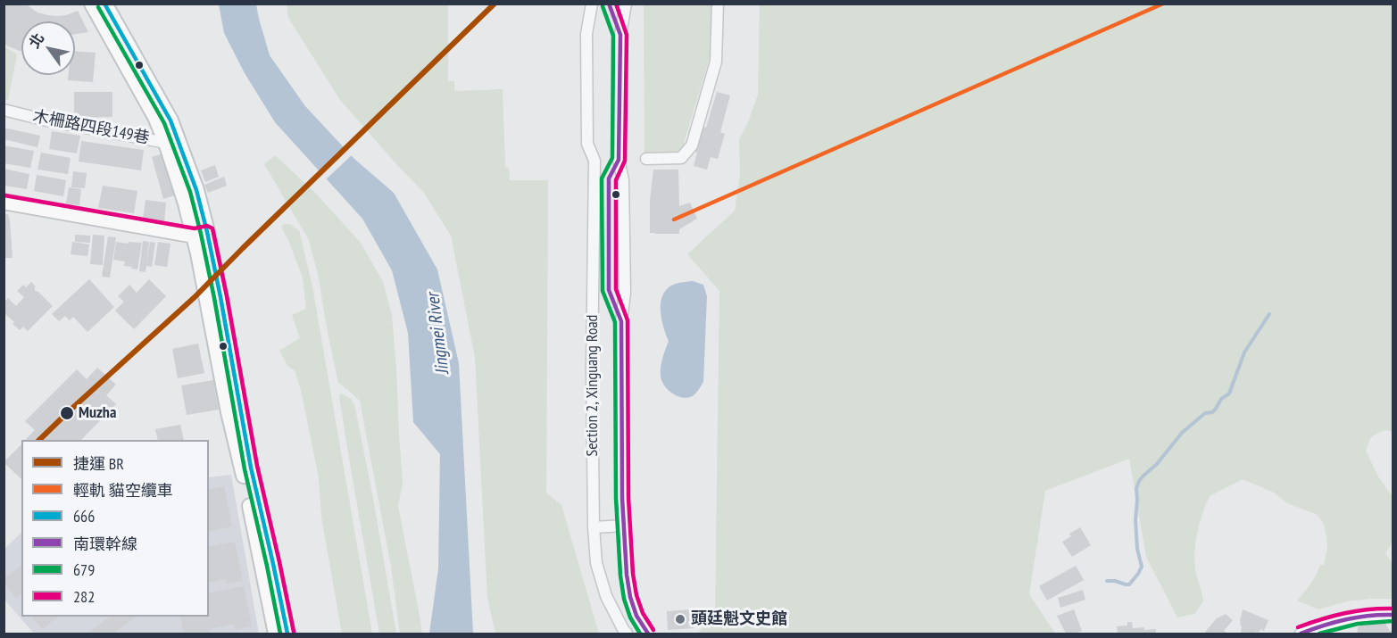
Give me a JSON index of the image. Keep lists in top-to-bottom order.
{
  "streets": {
    "street": ["木柵路四段149巷", "Section 2, Xinguang Road"]
  },
  "water": ["Jingmei River"],
  "places": ["Muzha", "頭廷魁文史館"],
  "lines": [
    "metro line BR",
    "tram line 貓空纜車",
    "transit line 666",
    "transit line 南環幹線",
    "transit line 282",
    "transit line 679"
  ],
  "legend": [
    "捷運 BR",
    "輕軌 貓空纜車",
    "666",
    "南環幹線",
    "679",
    "282"
  ],
  "north": "top left"
}
